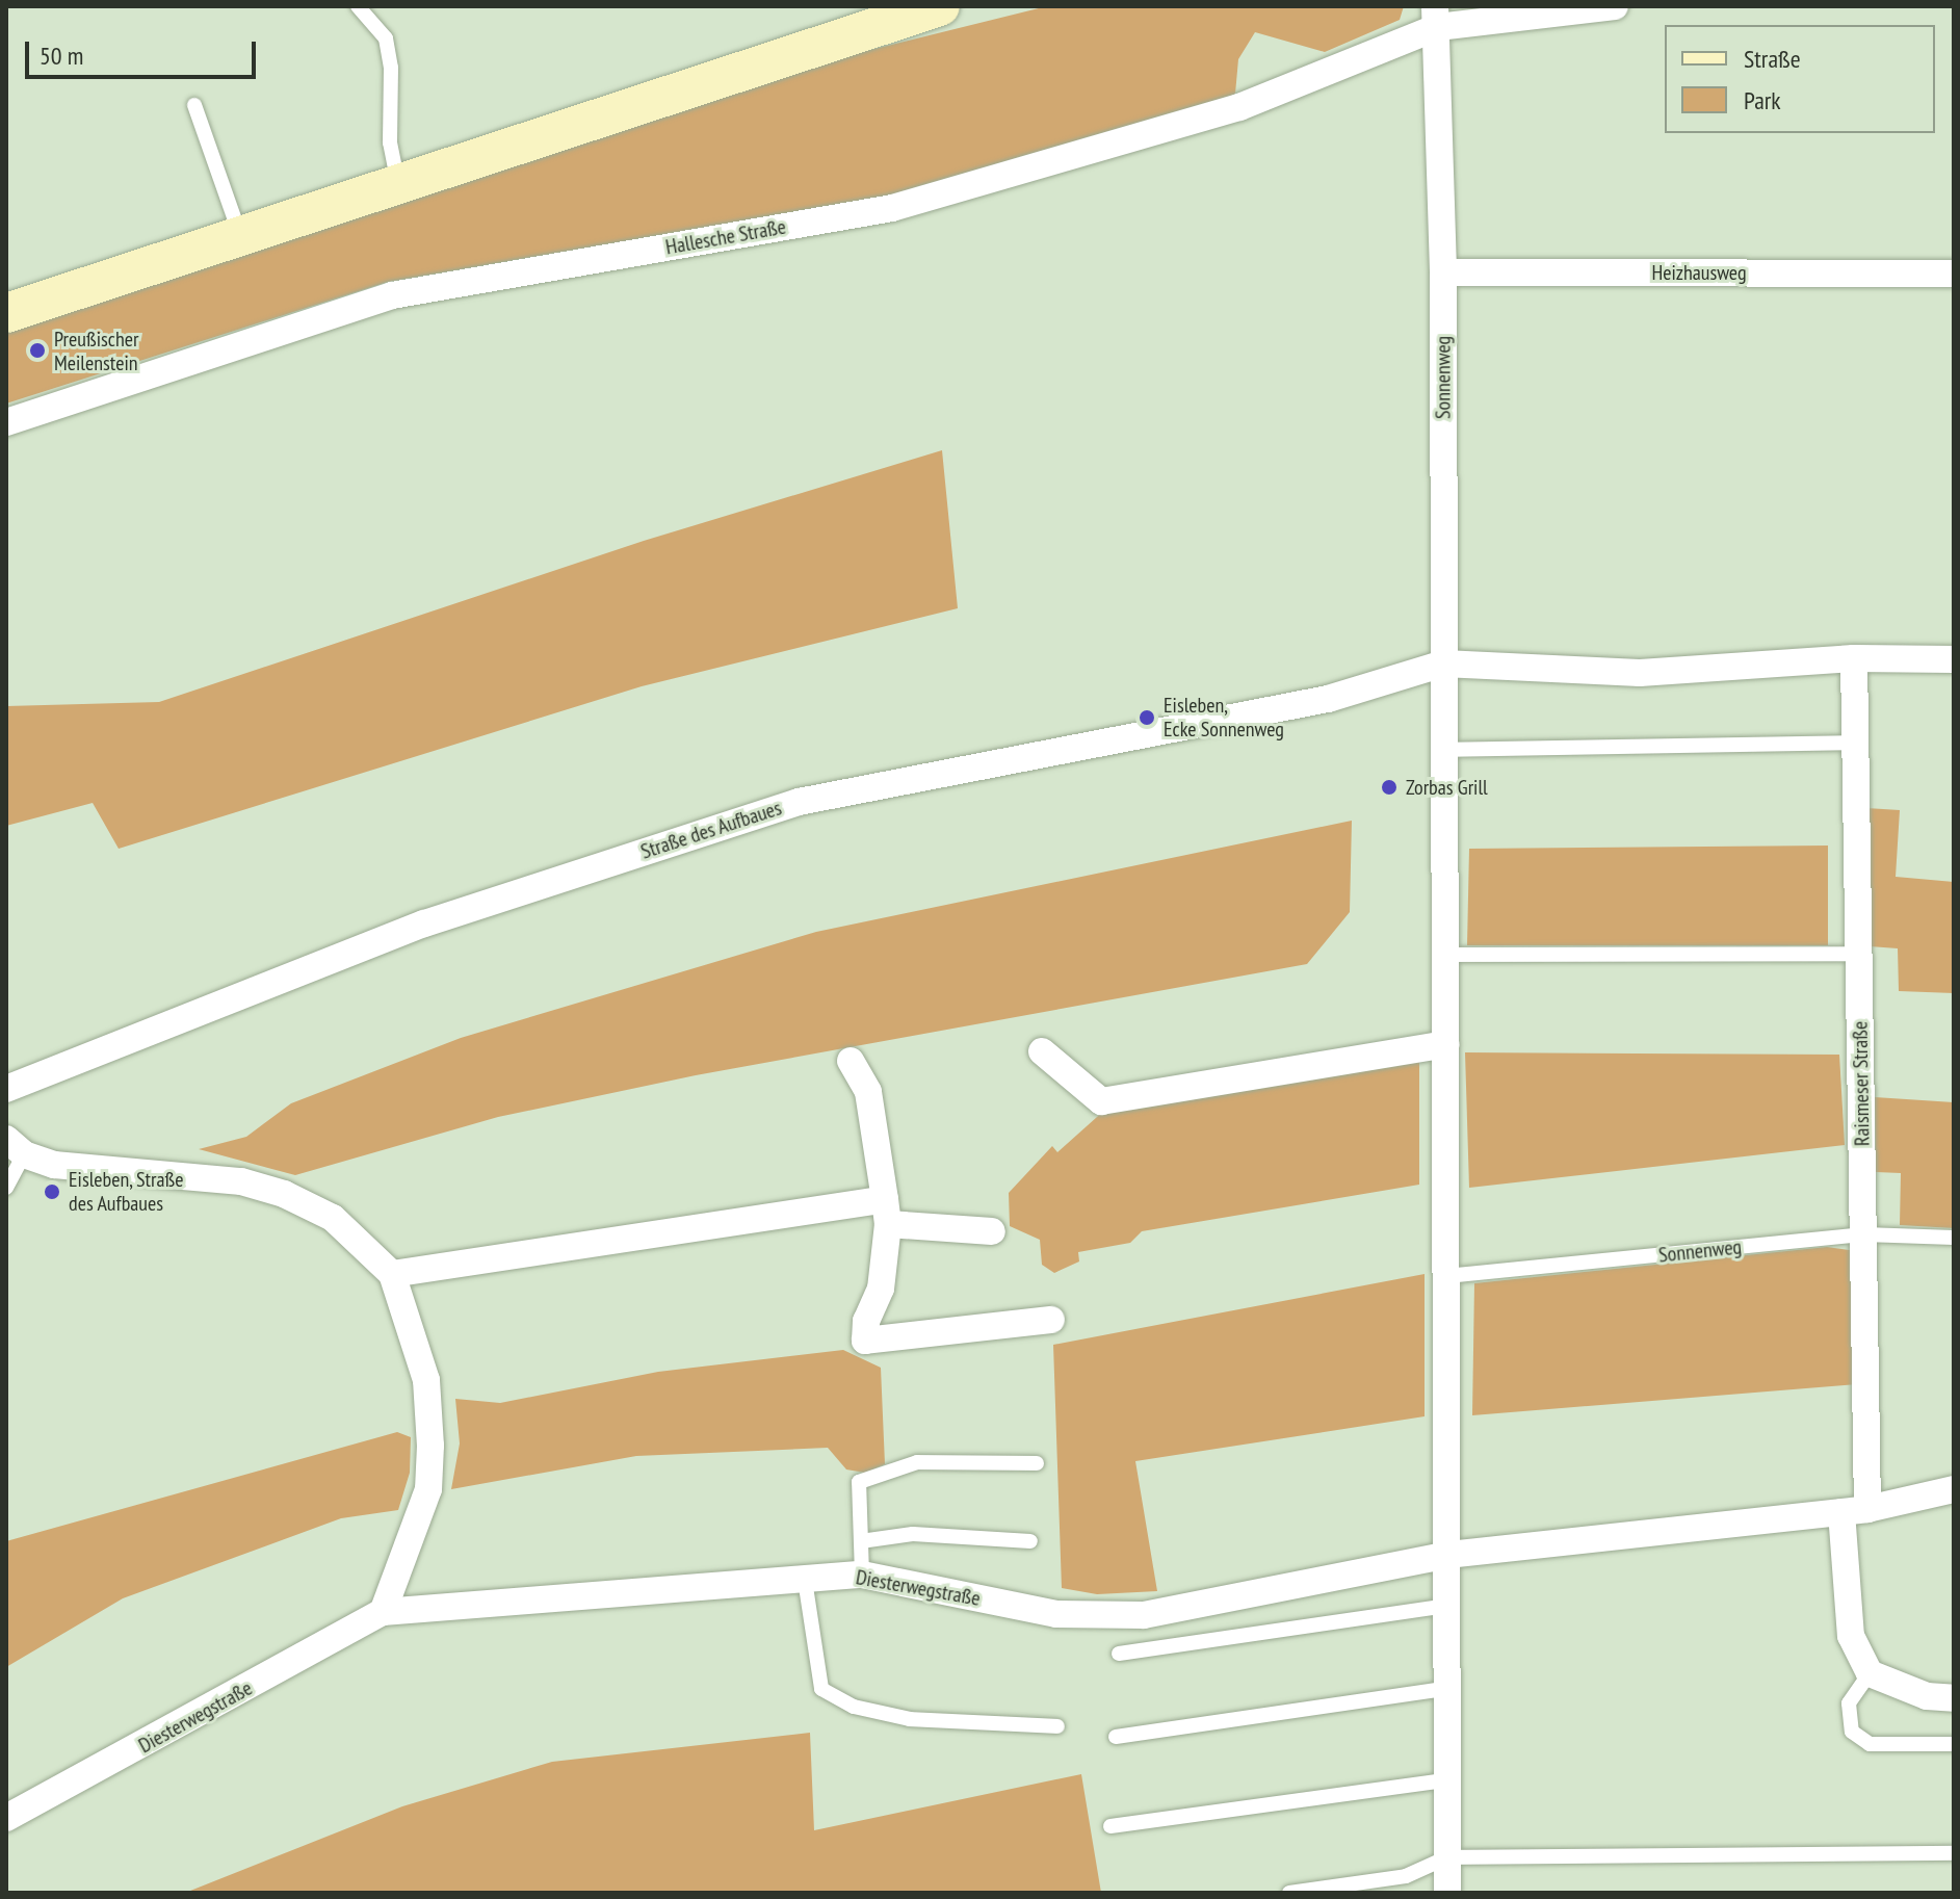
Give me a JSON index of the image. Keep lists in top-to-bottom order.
{
  "streets": {
    "street": [
      "Hallesche Straße",
      "Heizhausweg",
      "Sonnenweg",
      "Straße des Aufbaues",
      "Raismeser Straße",
      "Diesterwegstraße"
    ]
  },
  "crossings": [
    ["Hallesche Straße", "Sonnenweg"],
    ["Heizhausweg", "Sonnenweg"],
    ["Sonnenweg", "Straße des Aufbaues"],
    ["Sonnenweg", "Raismeser Straße"],
    ["Sonnenweg", "Diesterwegstraße"]
  ],
  "places": [
    "Preußischer Meilenstein",
    "Eisleben, Ecke Sonnenweg",
    "Zorbas Grill",
    "Eisleben, Straße des Aufbaues"
  ],
  "legend": ["Straße", "Park"],
  "scale_bar": "50 m"
}
